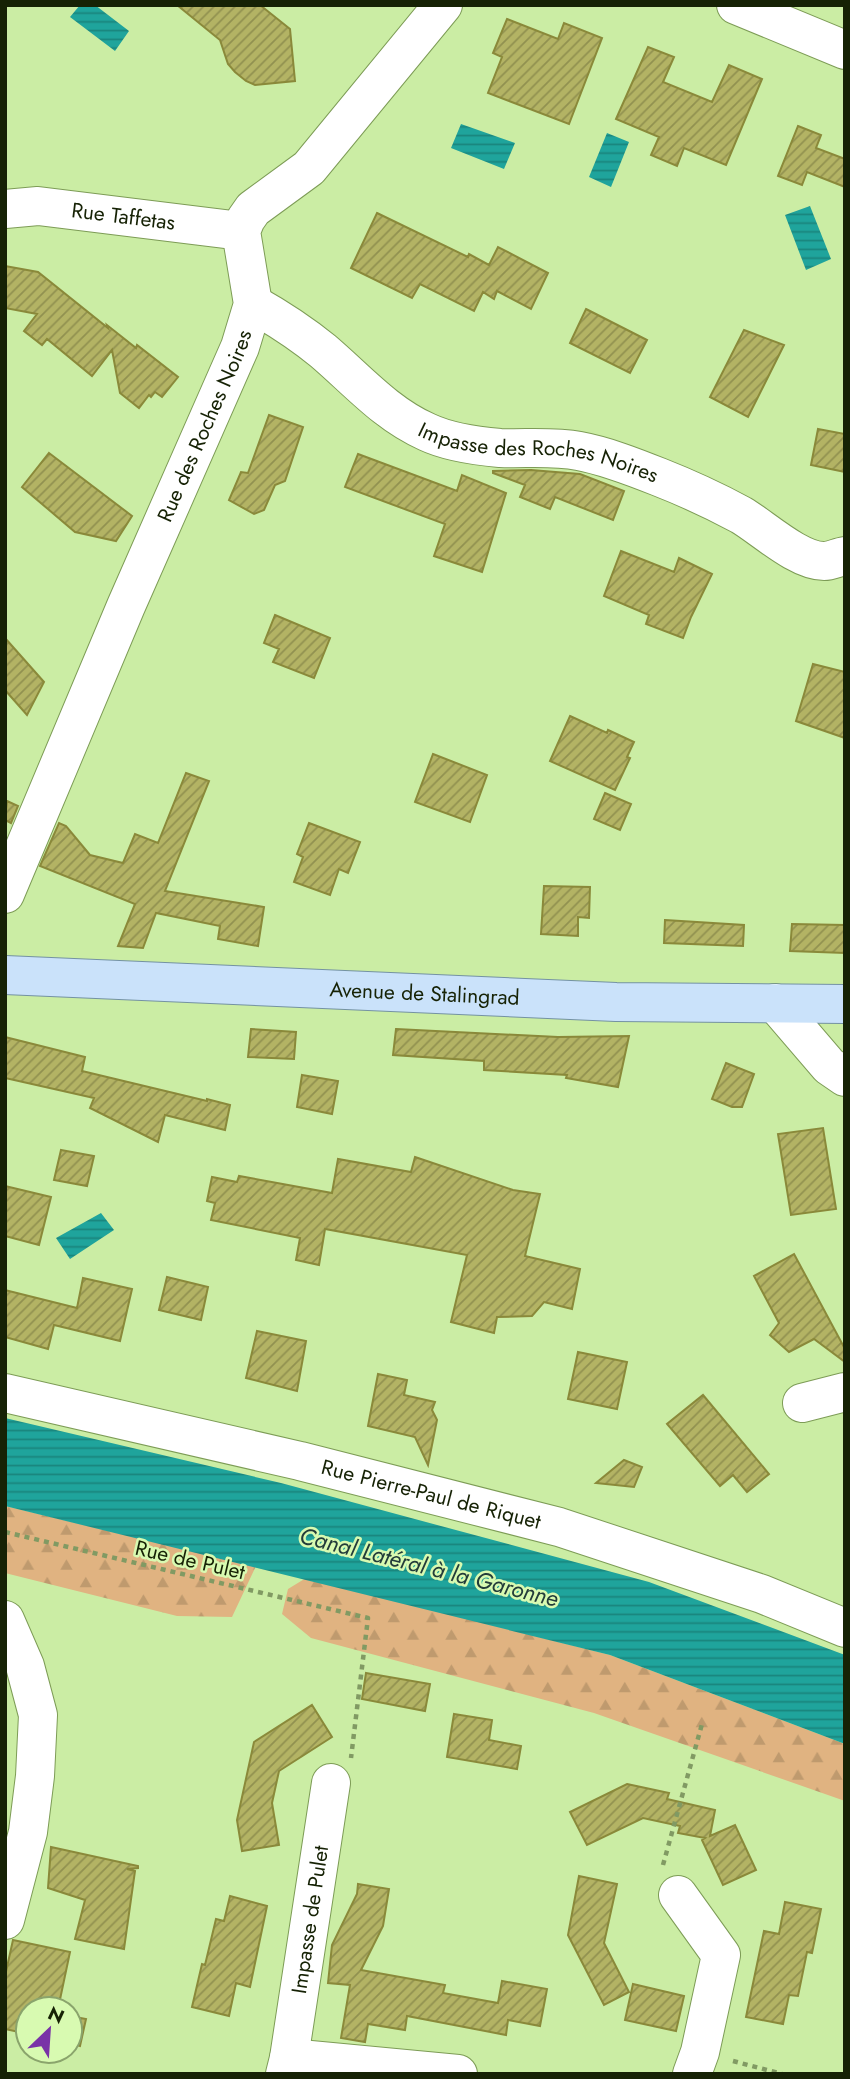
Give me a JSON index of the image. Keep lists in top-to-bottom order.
{
  "streets": {
    "main road": ["Avenue de Stalingrad"],
    "street": [
      "Rue Taffetas",
      "Rue des Roches Noires",
      "Impasse des Roches Noires",
      "Rue Pierre-Paul de Riquet",
      "Impasse de Pulet"
    ],
    "path": ["Rue de Pulet"]
  },
  "crossings": [
    ["Rue Taffetas", "Rue des Roches Noires"],
    ["Rue des Roches Noires", "Impasse des Roches Noires"],
    ["Rue de Pulet", "Impasse de Pulet"]
  ],
  "water": ["Canal Latéral à la Garonne"],
  "north": "top right"
}
